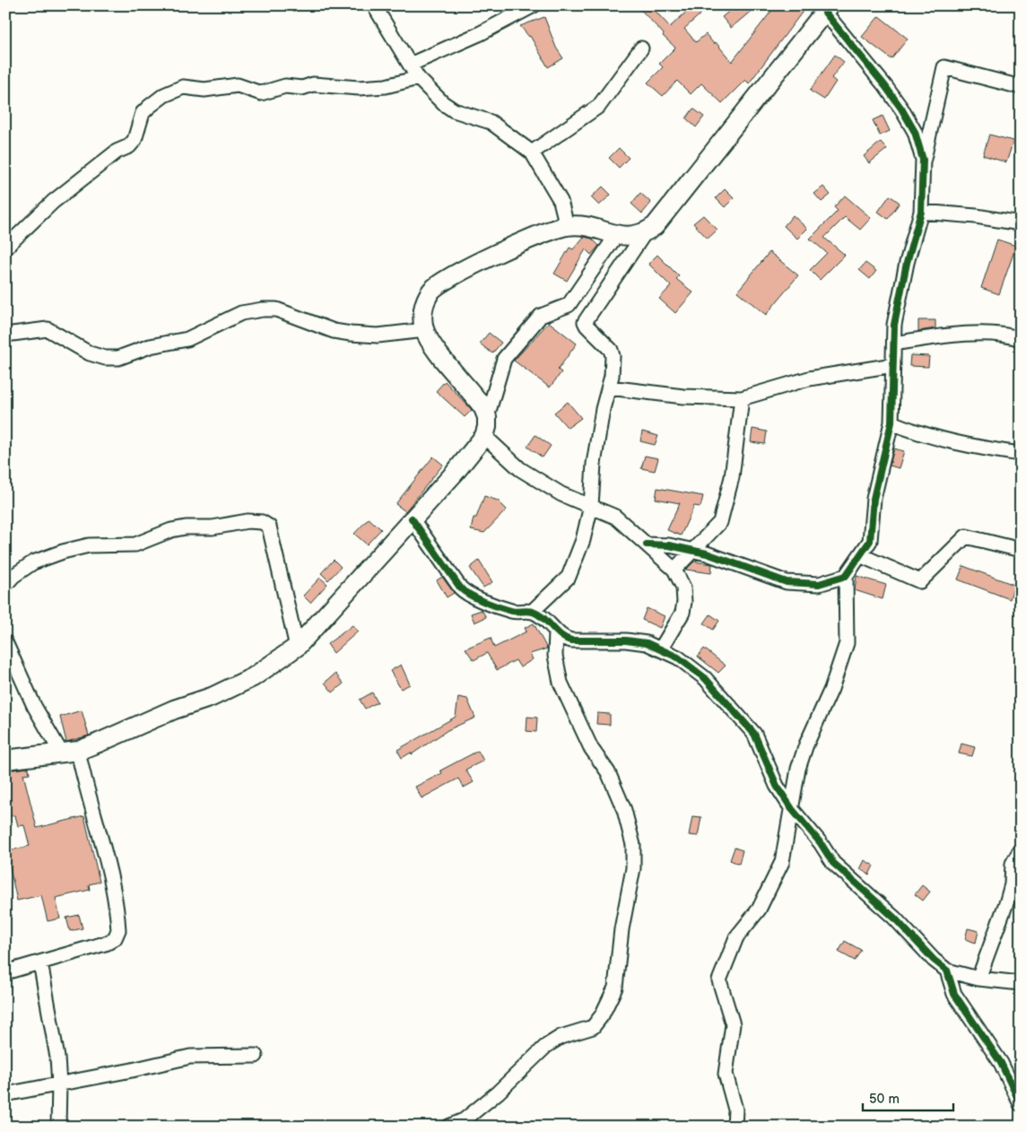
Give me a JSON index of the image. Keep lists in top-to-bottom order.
{
  "scale_bar": "50 m"
}
